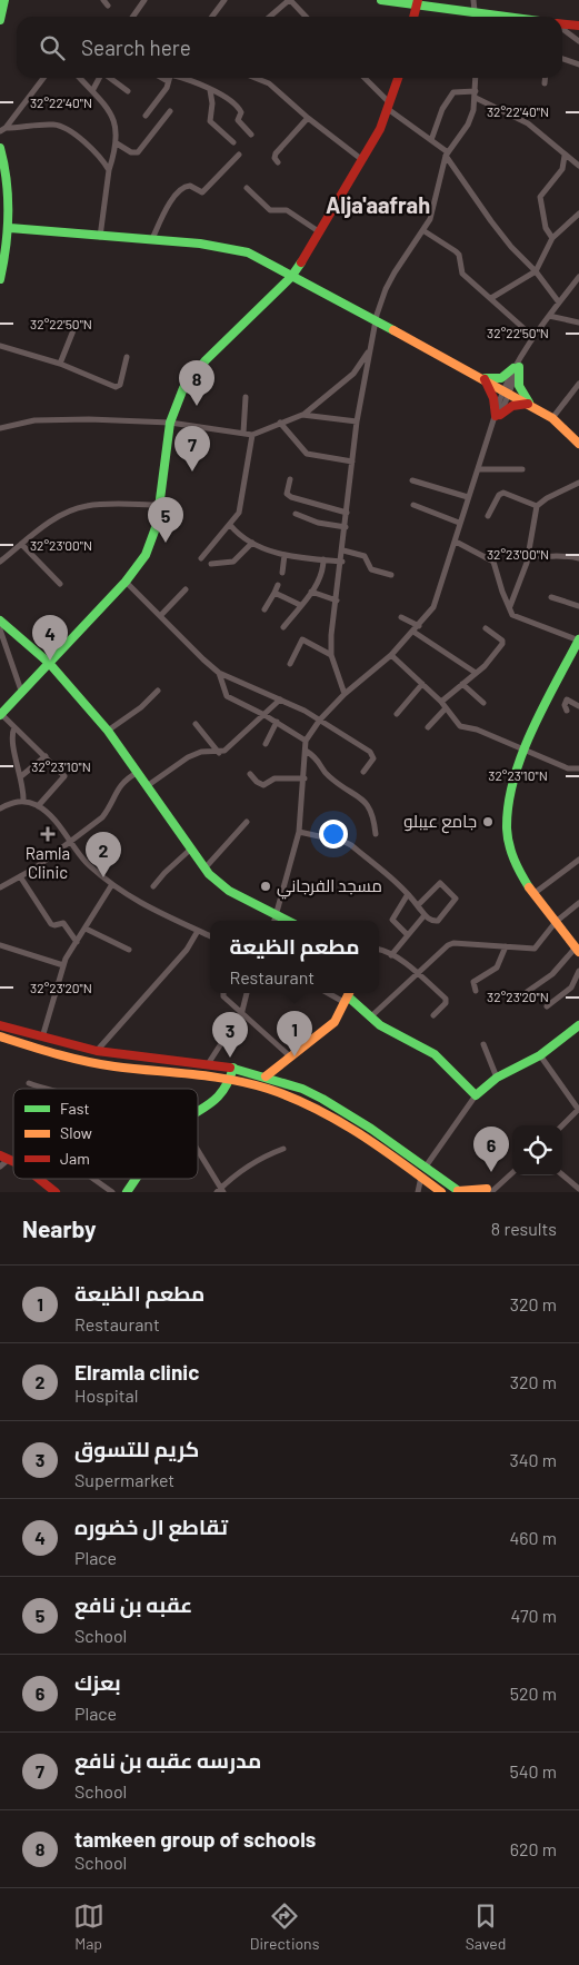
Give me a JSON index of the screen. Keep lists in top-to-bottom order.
{
  "districts": ["Alja'aafrah"],
  "places": {
    "other": ["جامع عيبلو", "مسجد الفرجاني"],
    "health": ["Ramla Clinic"]
  },
  "legend": ["Fast", "Slow", "Jam"],
  "page": {
    "search": "Search here",
    "pins": [
      "8",
      "7",
      "5",
      "4",
      "2",
      "1",
      "3",
      "6"
    ],
    "popup": ["مطعم الظيعة", "Restaurant"],
    "heading": ["Nearby", "8 results"],
    "list": [
      {
        "mark": "1",
        "name": "مطعم الظيعة",
        "note": "Restaurant",
        "value": "320 m"
      },
      {
        "mark": "2",
        "name": "Elramla clinic",
        "note": "Hospital",
        "value": "320 m"
      },
      {
        "mark": "3",
        "name": "كريم للتسوق",
        "note": "Supermarket",
        "value": "340 m"
      },
      {
        "mark": "4",
        "name": "تقاطع ال خضوره",
        "note": "Place",
        "value": "460 m"
      },
      {
        "mark": "5",
        "name": "عقبه بن نافع",
        "note": "School",
        "value": "470 m"
      },
      {
        "mark": "6",
        "name": "بعزك",
        "note": "Place",
        "value": "520 m"
      },
      {
        "mark": "7",
        "name": "مدرسه عقبه بن نافع",
        "note": "School",
        "value": "540 m"
      },
      {
        "mark": "8",
        "name": "tamkeen group of schools",
        "note": "School",
        "value": "620 m"
      }
    ],
    "nav": ["Map", "Directions", "Saved"]
  },
  "coordinates": [
    "32°22'40\"N",
    "32°22'50\"N",
    "32°23'00\"N",
    "32°23'10\"N",
    "32°23'20\"N"
  ]
}
